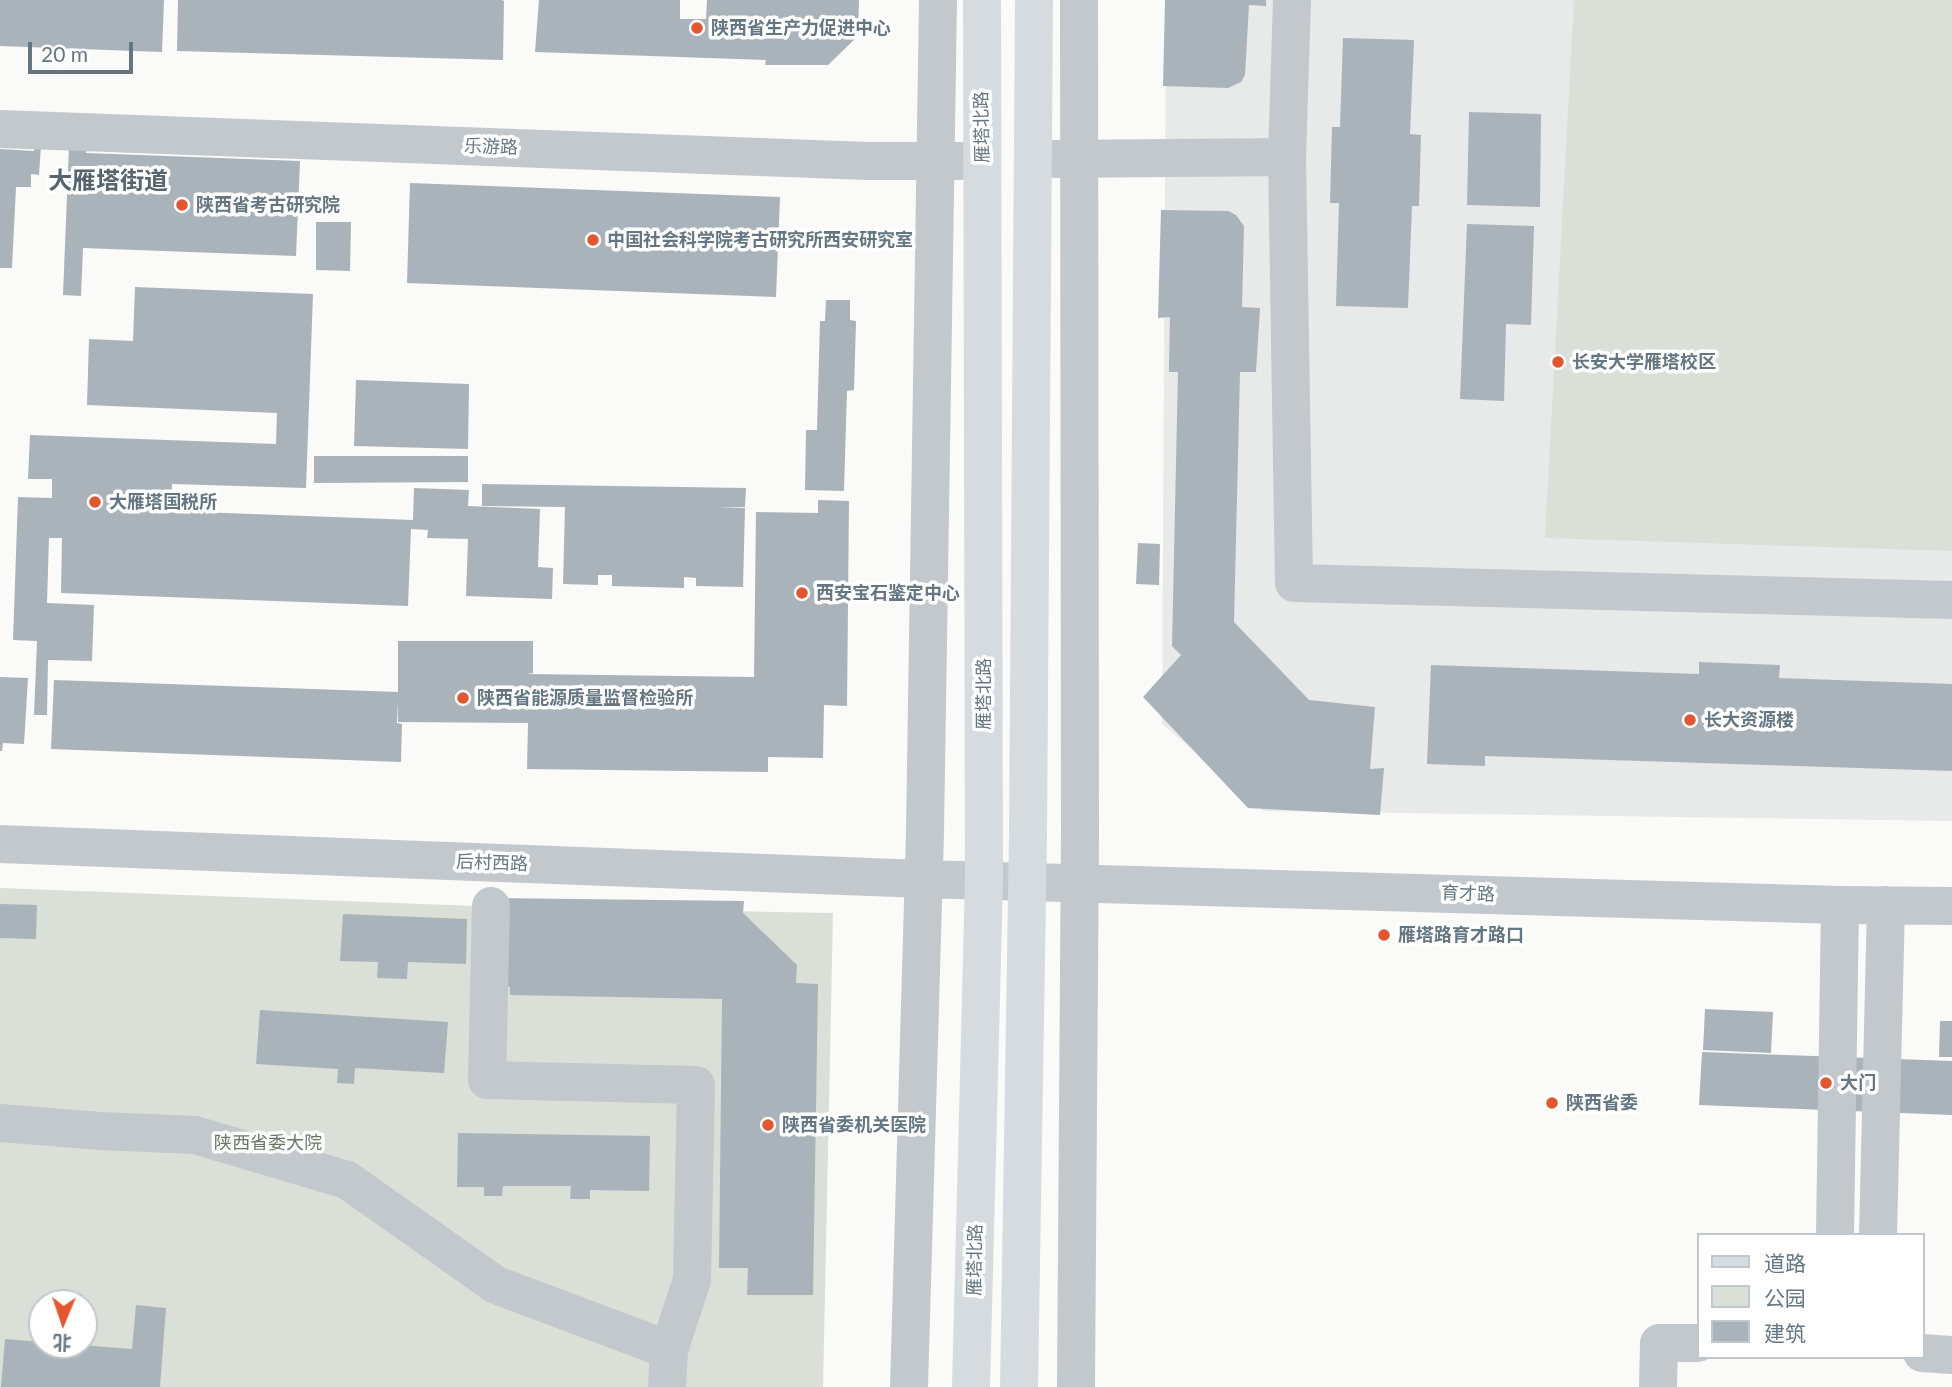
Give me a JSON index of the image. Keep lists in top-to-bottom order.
{
  "streets": {
    "main road": ["雁塔北路"],
    "street": ["乐游路", "后村西路", "育才路"]
  },
  "crossings": [
    ["雁塔北路", "乐游路"],
    ["雁塔北路", "后村西路"],
    ["雁塔北路", "育才路"],
    ["后村西路", "育才路"]
  ],
  "districts": ["大雁塔街道"],
  "parks": ["陕西省委大院"],
  "places": [
    "陕西省生产力促进中心",
    "陕西省考古研究院",
    "中国社会科学院考古研究所西安研究室",
    "长安大学雁塔校区",
    "大雁塔国税所",
    "西安宝石鉴定中心",
    "陕西省能源质量监督检验所",
    "长大资源楼",
    "雁塔路育才路口",
    "大门",
    "陕西省委",
    "陕西省委机关医院"
  ],
  "legend": ["道路", "公园", "建筑"],
  "scale_bar": "20 m",
  "north": "bottom"
}
